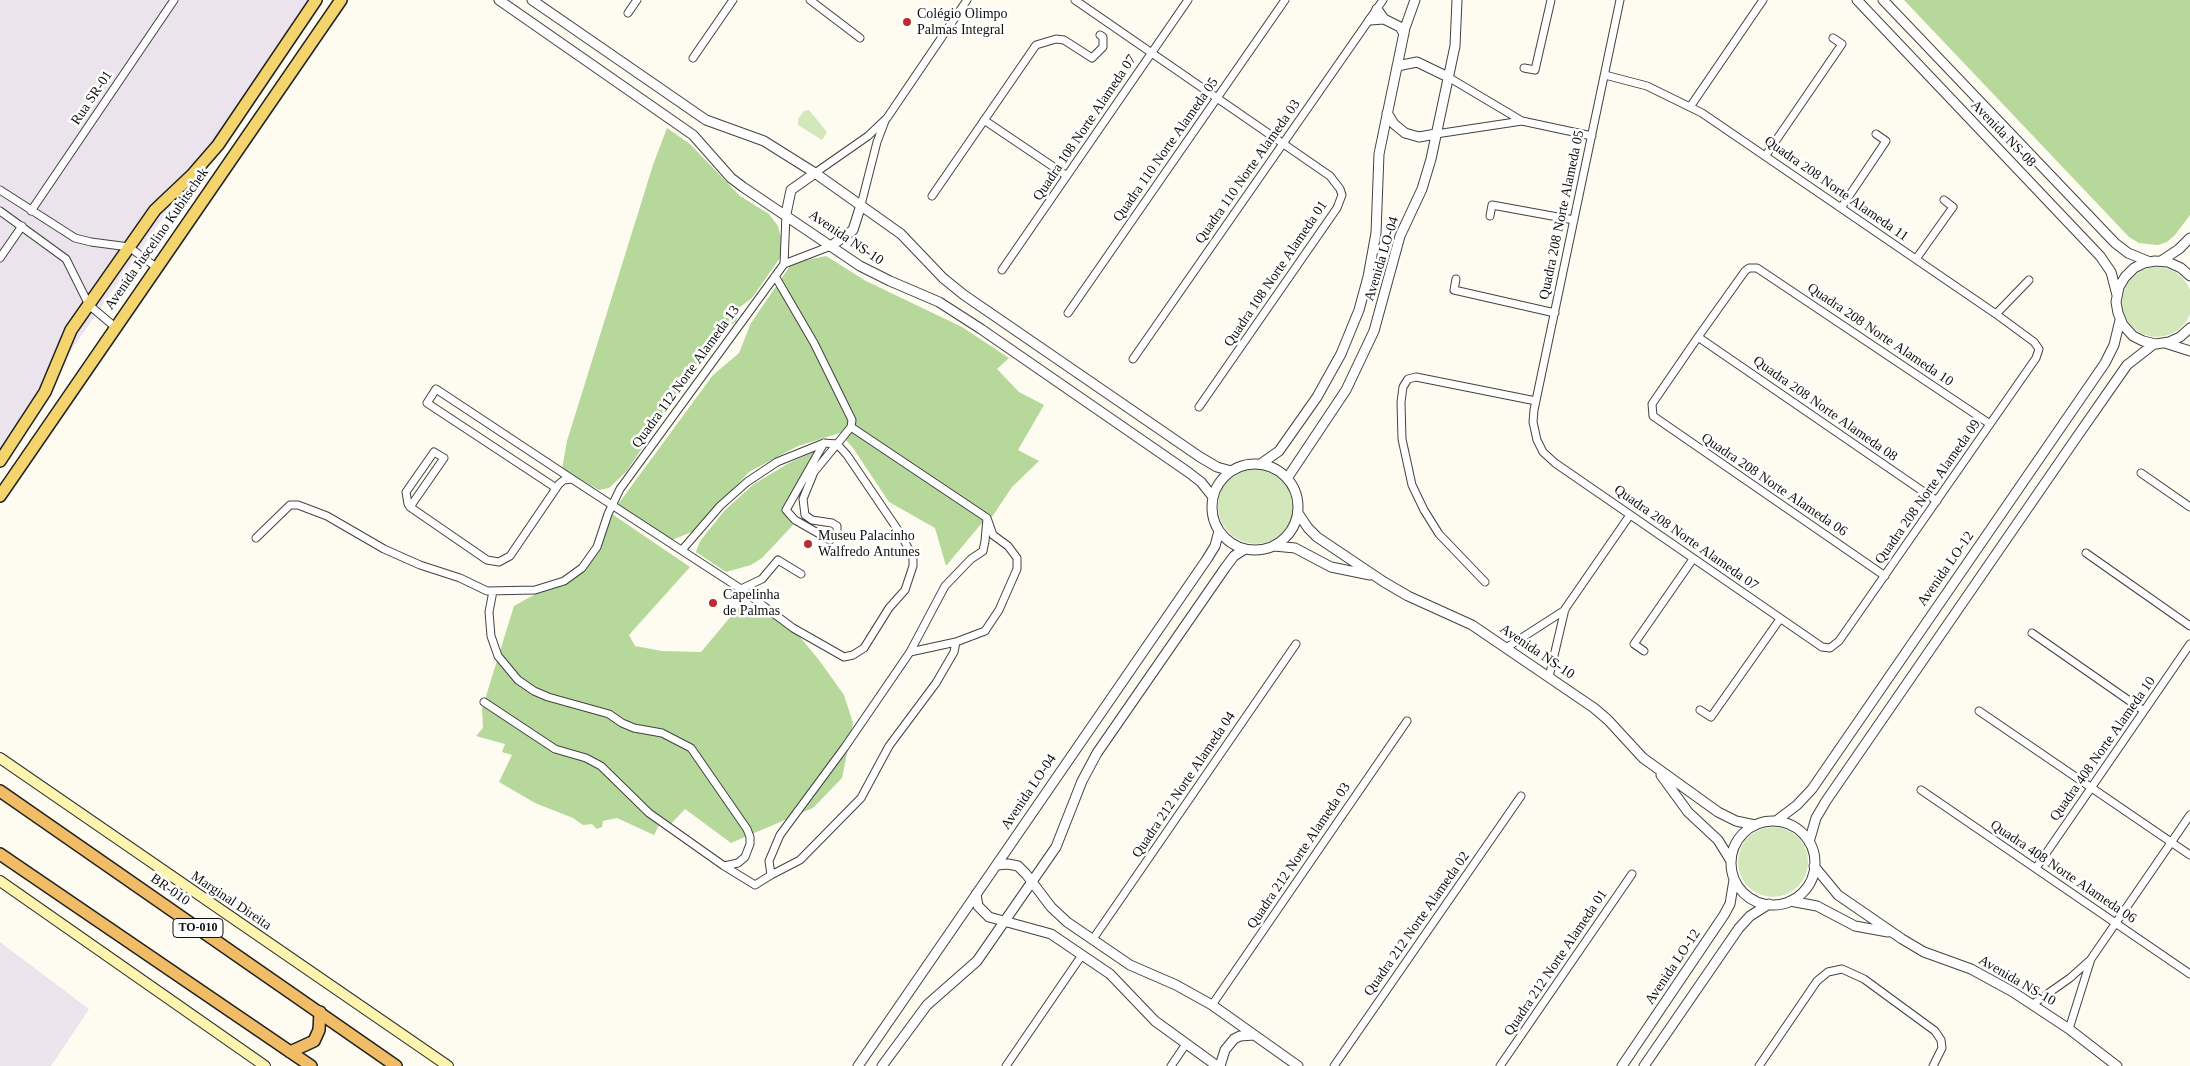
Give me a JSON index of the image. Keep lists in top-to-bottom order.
{
  "streets": {
    "highway": ["BR-010", "TO-010"],
    "main road": ["Avenida Juscelino Kubitschek", "Marginal Direita"],
    "street": [
      "Rua SR-01",
      "Quadra 108 Norte Alameda 07",
      "Avenida NS-08",
      "Quadra 110 Norte Alameda 05",
      "Quadra 110 Norte Alameda 03",
      "Quadra 208 Norte Alameda 11",
      "Quadra 208 Norte Alameda 05",
      "Avenida NS-10",
      "Avenida LO-04",
      "Quadra 108 Norte Alameda 01",
      "Quadra 208 Norte Alameda 10",
      "Quadra 112 Norte Alameda 13",
      "Quadra 208 Norte Alameda 08",
      "Quadra 208 Norte Alameda 06",
      "Quadra 208 Norte Alameda 09",
      "Quadra 208 Norte Alameda 07",
      "Avenida LO-12",
      "Quadra 408 Norte Alameda 10",
      "Quadra 212 Norte Alameda 04",
      "Quadra 212 Norte Alameda 03",
      "Quadra 408 Norte Alameda 06",
      "Quadra 212 Norte Alameda 02",
      "Quadra 212 Norte Alameda 01"
    ]
  },
  "crossings": [
    ["Quadra 108 Norte Alameda 07", "Quadra 108 Norte Alameda 01"],
    ["Avenida NS-08", "Avenida LO-12"],
    ["Quadra 110 Norte Alameda 05", "Quadra 108 Norte Alameda 01"],
    ["Quadra 110 Norte Alameda 03", "Quadra 108 Norte Alameda 01"],
    ["Quadra 208 Norte Alameda 11", "Quadra 208 Norte Alameda 05"],
    ["Quadra 208 Norte Alameda 11", "Quadra 208 Norte Alameda 09"],
    ["Quadra 208 Norte Alameda 05", "Quadra 208 Norte Alameda 07"],
    ["Avenida NS-10", "Avenida LO-04"],
    ["Avenida NS-10", "Avenida LO-12"],
    ["Quadra 208 Norte Alameda 10", "Quadra 208 Norte Alameda 08"],
    ["Quadra 208 Norte Alameda 10", "Quadra 208 Norte Alameda 06"],
    ["Quadra 208 Norte Alameda 10", "Quadra 208 Norte Alameda 09"],
    ["Quadra 208 Norte Alameda 08", "Quadra 208 Norte Alameda 06"],
    ["Quadra 208 Norte Alameda 08", "Quadra 208 Norte Alameda 09"],
    ["Quadra 208 Norte Alameda 06", "Quadra 208 Norte Alameda 09"],
    ["Quadra 208 Norte Alameda 09", "Quadra 208 Norte Alameda 07"],
    ["Quadra 408 Norte Alameda 10", "Quadra 408 Norte Alameda 06"]
  ],
  "places": ["Colégio Olimpo Palmas Integral", "Museu Palacinho Walfredo Antunes", "Capelinha de Palmas"]
}
